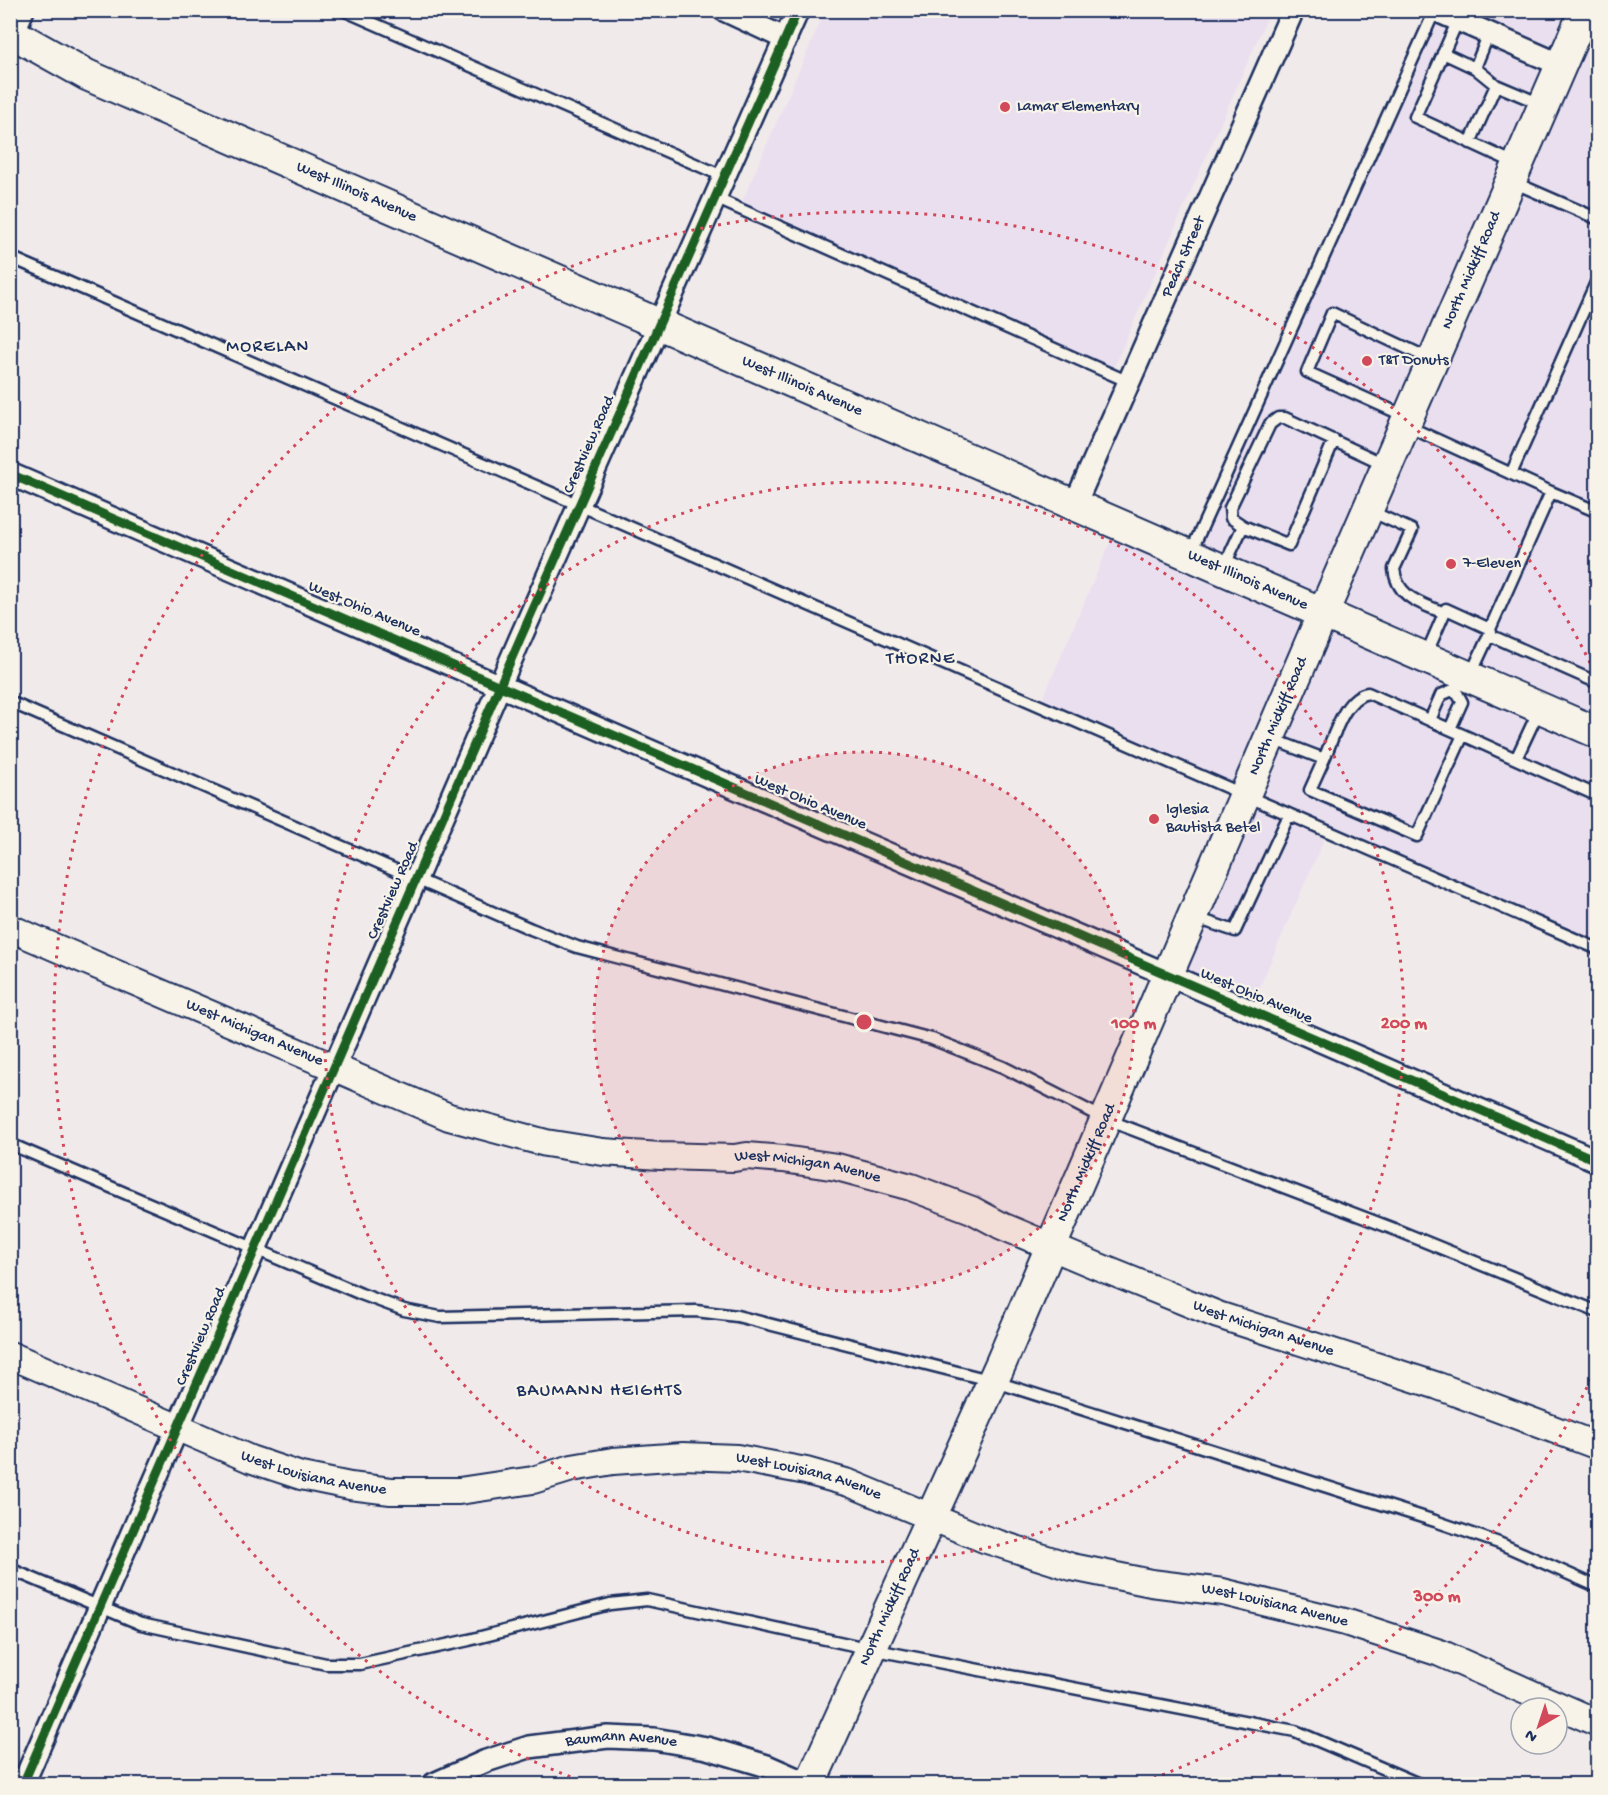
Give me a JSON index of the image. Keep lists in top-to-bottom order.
{
  "streets": {
    "main road": ["West Illinois Avenue", "North Midkiff Road"],
    "street": [
      "Peach Street",
      "Crestview Road",
      "West Ohio Avenue",
      "West Michigan Avenue",
      "West Louisiana Avenue",
      "Baumann Avenue"
    ]
  },
  "crossings": [
    ["West Illinois Avenue", "Peach Street"],
    ["West Illinois Avenue", "North Midkiff Road"],
    ["West Illinois Avenue", "Crestview Road"],
    ["North Midkiff Road", "West Ohio Avenue"],
    ["North Midkiff Road", "West Michigan Avenue"],
    ["North Midkiff Road", "West Louisiana Avenue"],
    ["North Midkiff Road", "Baumann Avenue"],
    ["Crestview Road", "West Ohio Avenue"],
    ["Crestview Road", "West Michigan Avenue"],
    ["Crestview Road", "West Louisiana Avenue"]
  ],
  "districts": ["MORELAN", "THORNE", "BAUMANN HEIGHTS"],
  "places": [
    "Lamar Elementary",
    "T&T Donuts",
    "7-Eleven",
    "Iglesia Bautista Betel"
  ],
  "north": "bottom left",
  "rings": ["100 m", "200 m", "300 m"]
}
